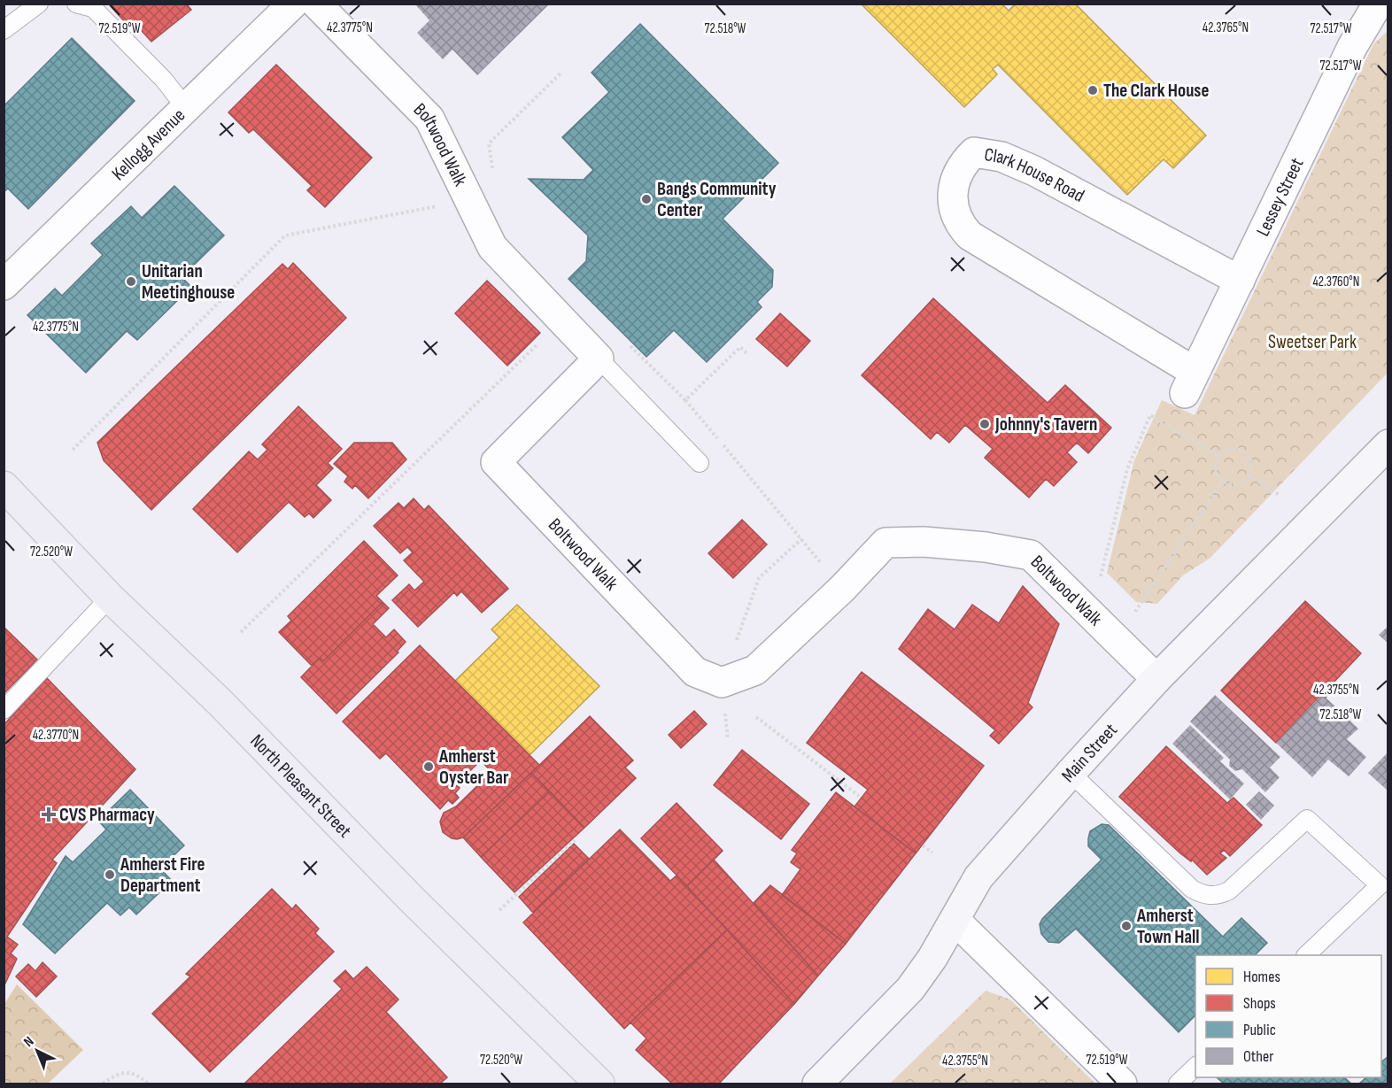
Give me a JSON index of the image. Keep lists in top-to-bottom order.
{
  "streets": {
    "main road": ["Main Street", "North Pleasant Street"],
    "street": [
      "Kellogg Avenue",
      "Boltwood Walk",
      "Clark House Road",
      "Lessey Street"
    ]
  },
  "crossings": [
    ["Boltwood Walk", "Main Street"],
    ["Clark House Road", "Lessey Street"]
  ],
  "parks": ["Sweetser Park"],
  "places": {
    "other": [
      "The Clark House",
      "Bangs Community Center",
      "Unitarian Meetinghouse",
      "Johnny's Tavern",
      "Amherst Oyster Bar",
      "Amherst Fire Department",
      "Amherst Town Hall"
    ],
    "health": ["CVS Pharmacy"]
  },
  "legend": [
    "Homes",
    "Shops",
    "Public",
    "Other"
  ],
  "north": "top left",
  "coordinates": [
    "42.3775°N",
    "42.3765°N",
    "72.519°W",
    "72.518°W",
    "72.517°W",
    "42.3760°N",
    "72.520°W",
    "42.3755°N",
    "42.3770°N"
  ]
}
